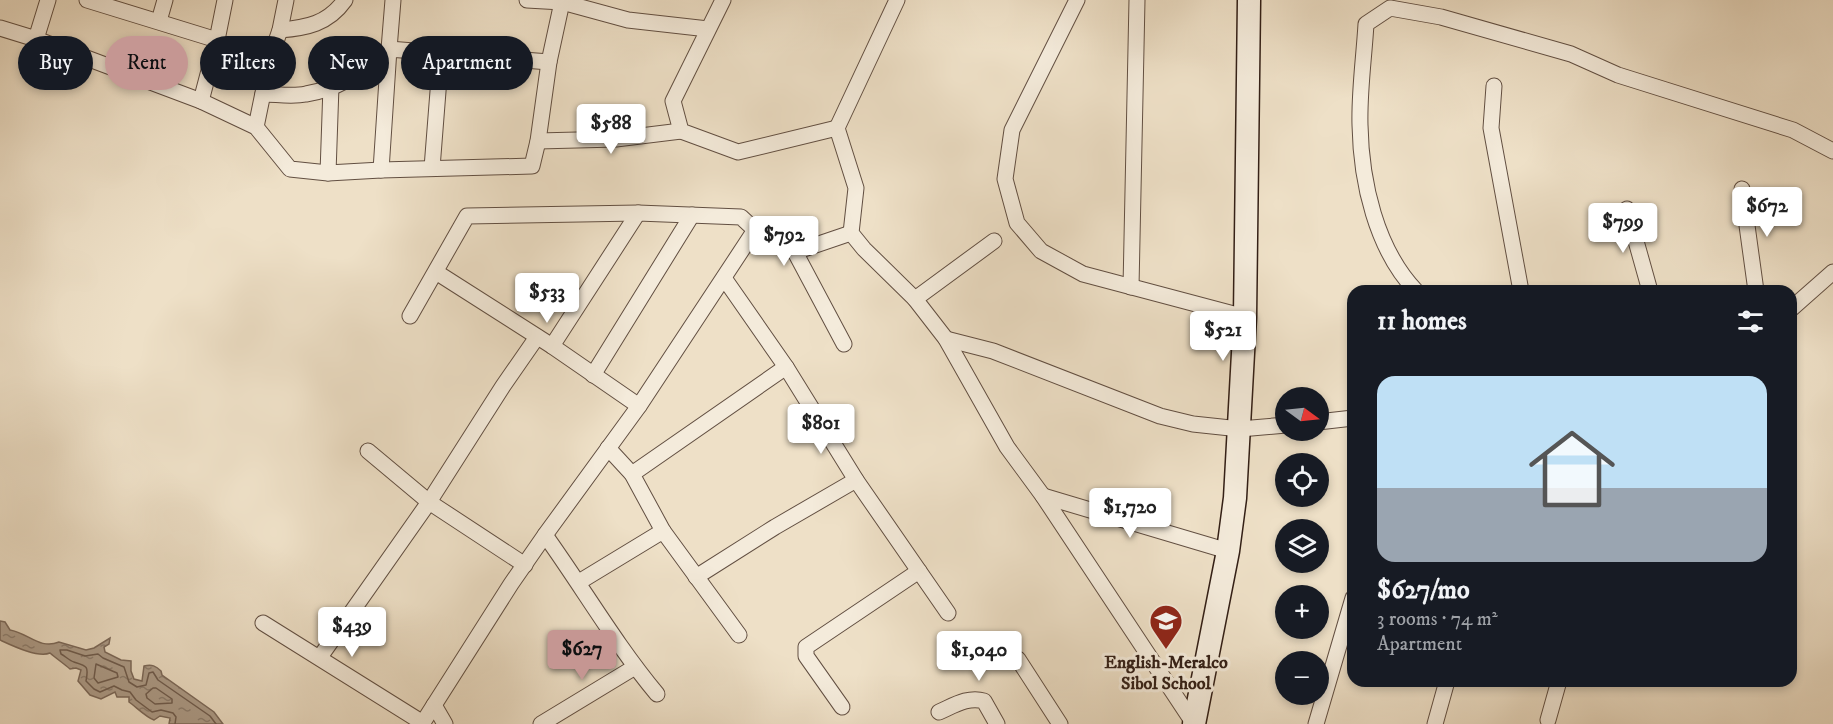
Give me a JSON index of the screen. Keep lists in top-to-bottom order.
{
  "places": {
    "school or university": ["English-Meralco Sibol School"]
  },
  "north": "right",
  "page": {
    "chip": [
      "Buy",
      "Rent",
      "Filters",
      "New",
      "Apartment"
    ],
    "price": [
      "$588",
      "$672",
      "$799",
      "$792",
      "$533",
      "$521",
      "$801",
      "$1,720",
      "$439",
      "$627",
      "$1,040"
    ],
    "heading": "11 homes",
    "list": [
      {
        "name": "$627/mo",
        "note": "3 rooms · 74 m² · Apartment"
      }
    ],
    "map_buttons": ["+", "−"]
  }
}
